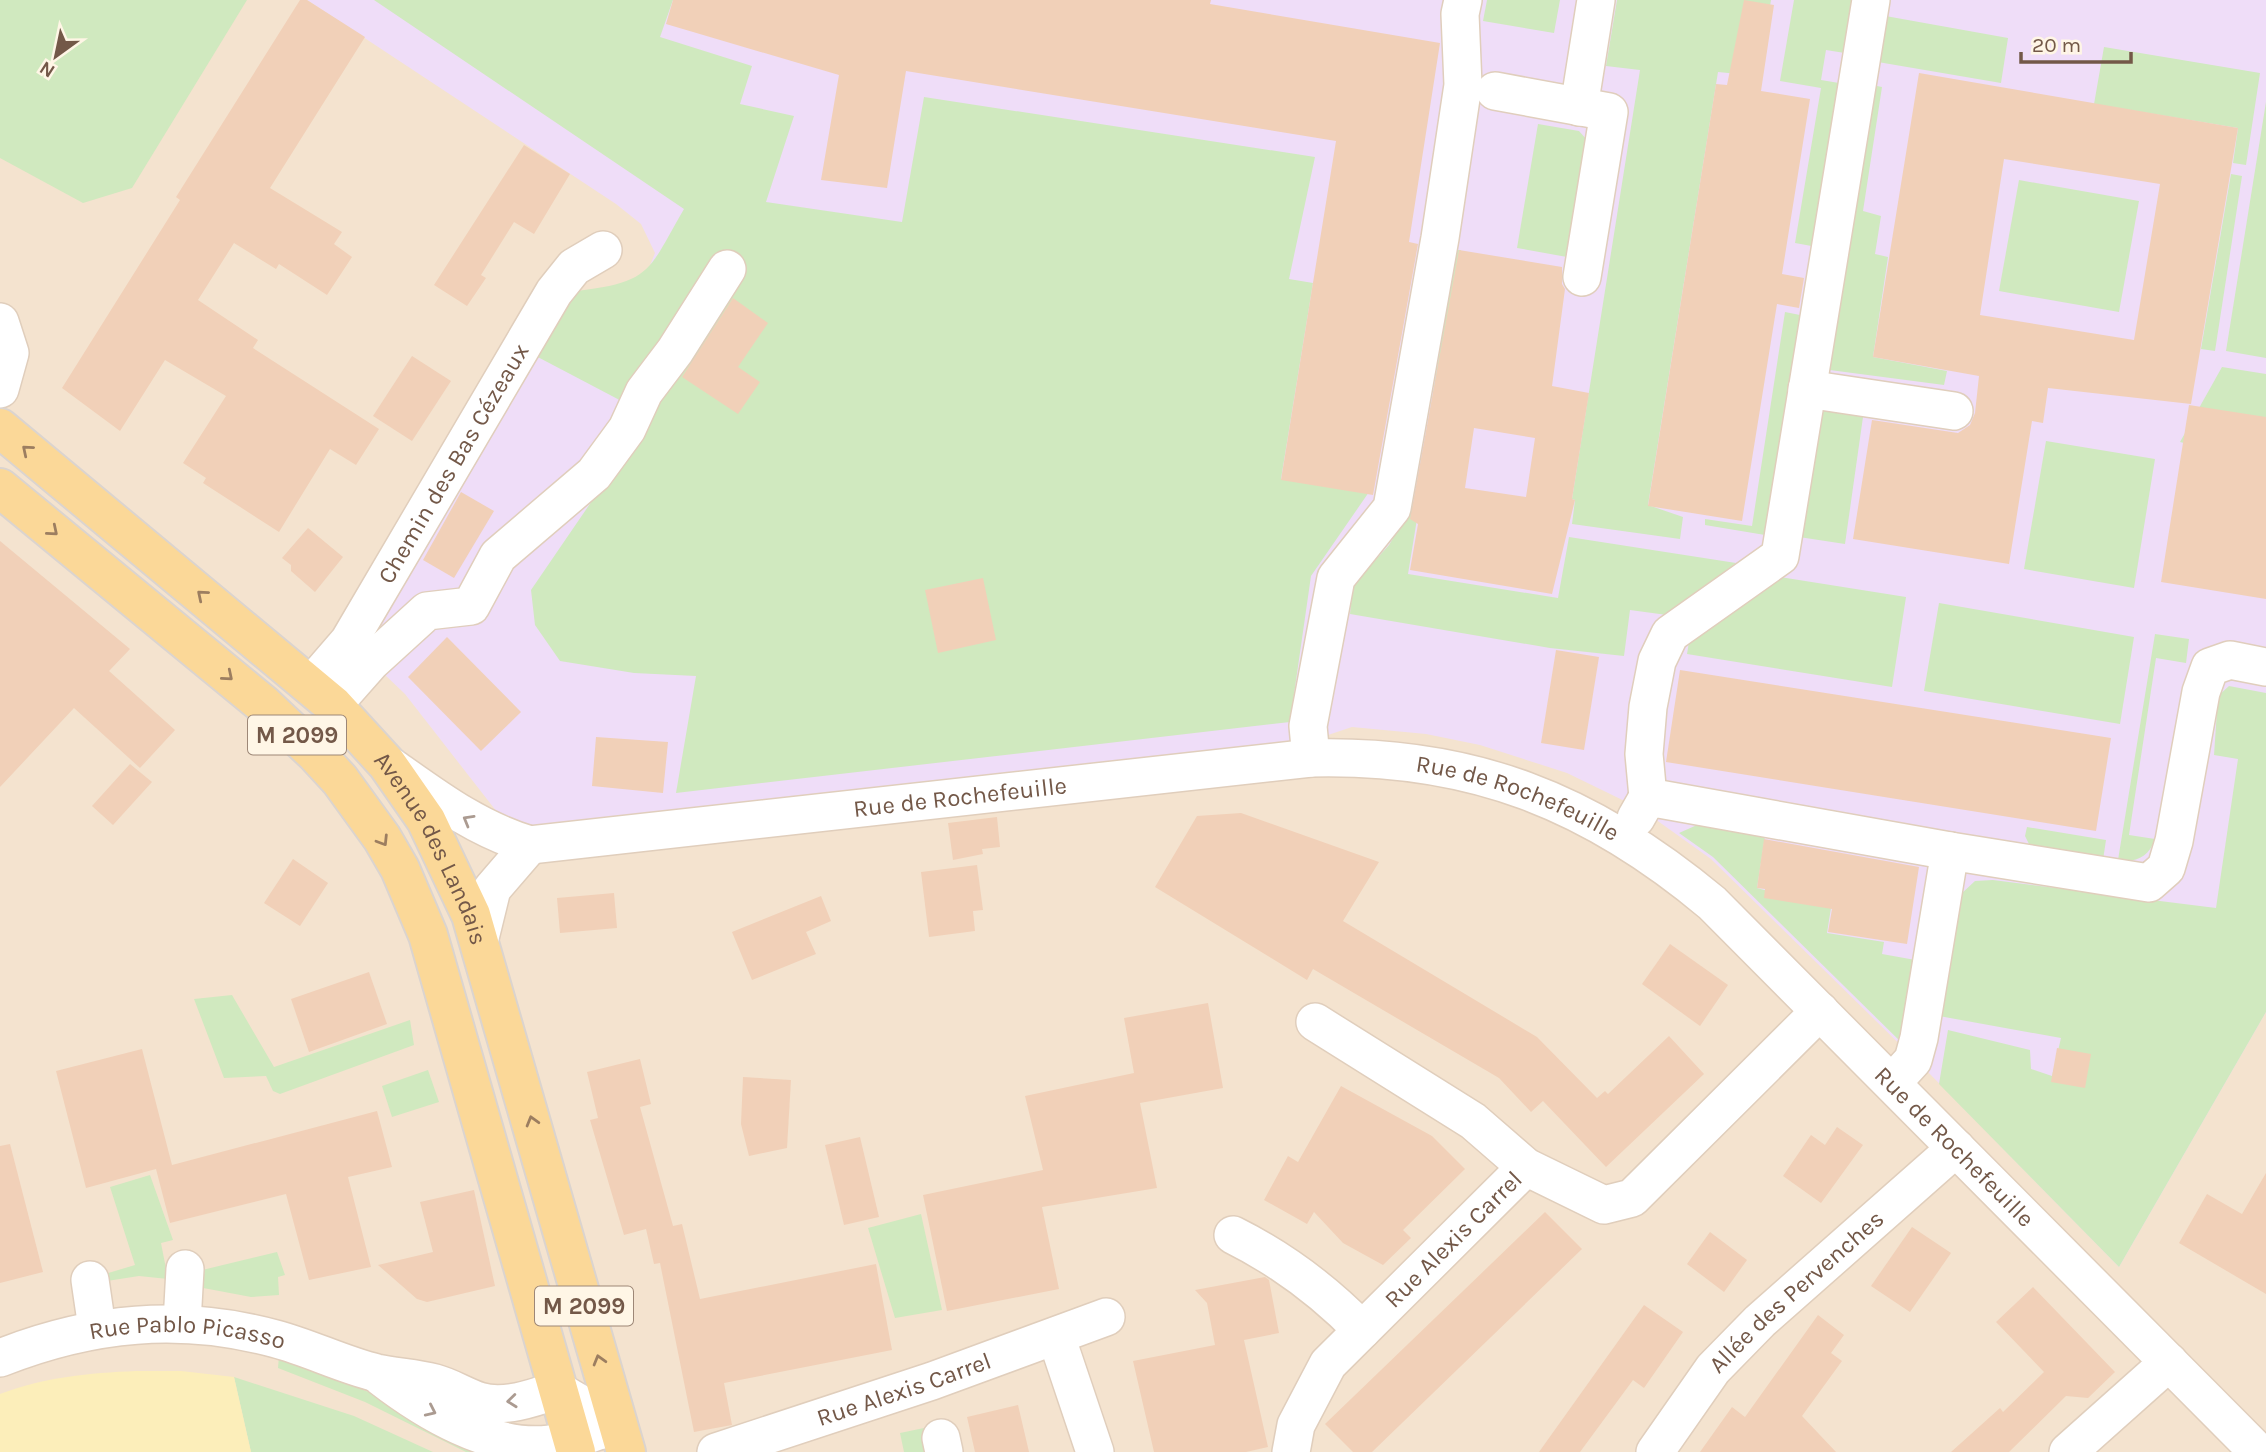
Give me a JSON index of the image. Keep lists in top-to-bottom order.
{
  "streets": {
    "main road": ["M 2099", "Avenue des Landais"],
    "street": [
      "Chemin des Bas Cézeaux",
      "Rue de Rochefeuille",
      "Rue Alexis Carrel",
      "Allée des Pervenches",
      "Rue Pablo Picasso"
    ]
  },
  "crossings": [
    ["Chemin des Bas Cézeaux", "Avenue des Landais"],
    ["Rue de Rochefeuille", "Avenue des Landais"],
    ["Rue de Rochefeuille", "Rue Alexis Carrel"],
    ["Rue de Rochefeuille", "Allée des Pervenches"],
    ["Avenue des Landais", "Rue Pablo Picasso"]
  ],
  "scale_bar": "20 m",
  "north": "bottom left"
}
